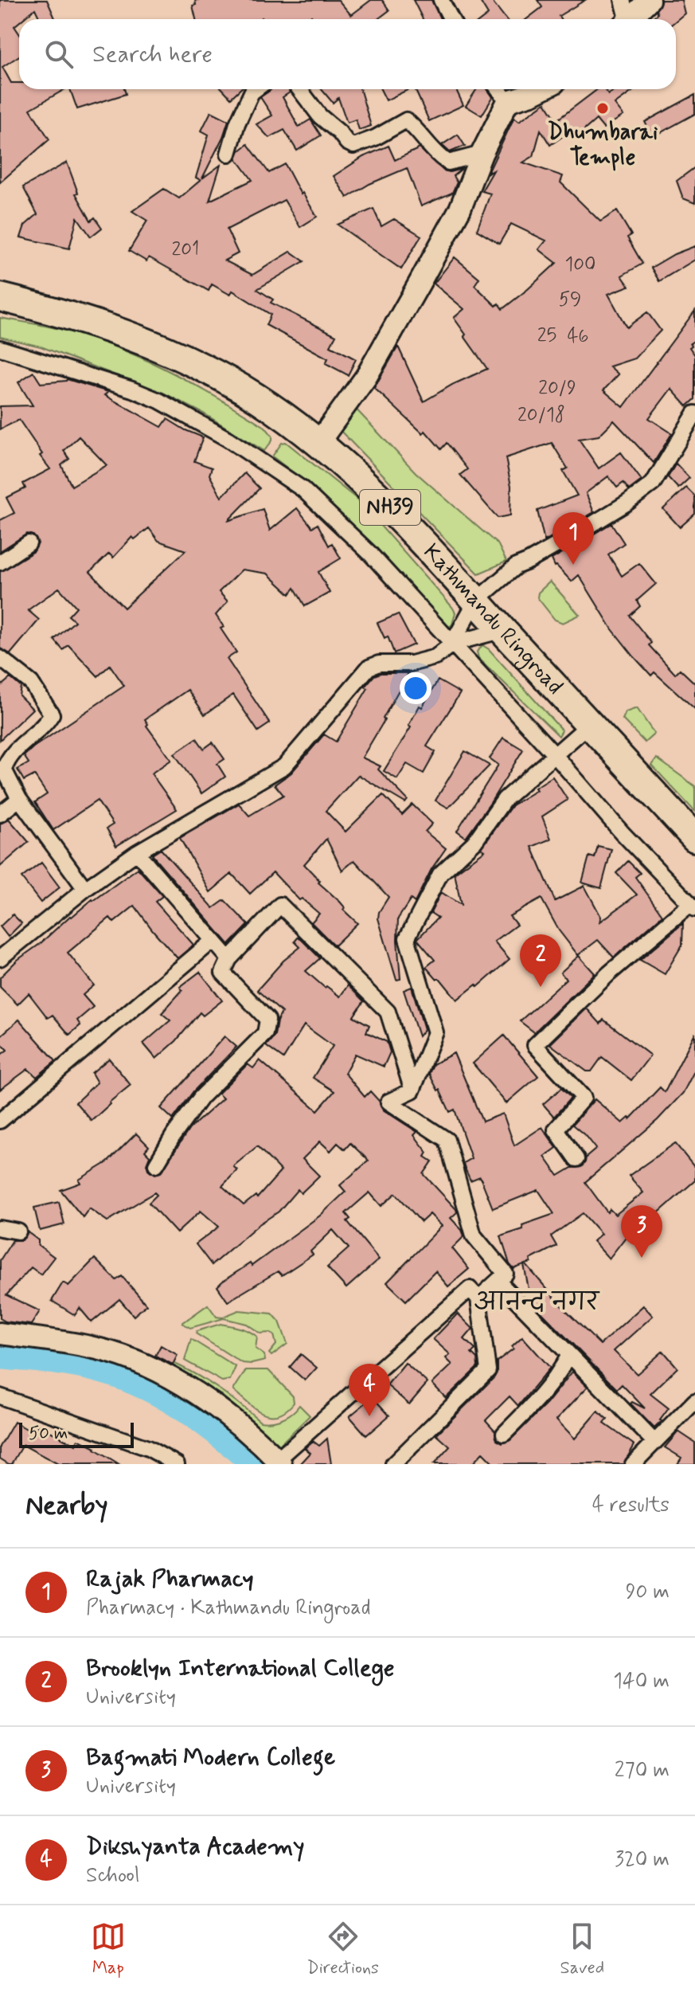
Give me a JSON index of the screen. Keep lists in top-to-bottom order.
{
  "streets": {
    "highway": ["NH39", "Kathmandu Ringroad"]
  },
  "districts": ["आनन्द नगर"],
  "places": ["Dhumbarai Temple"],
  "house_numbers": [
    "201",
    "100",
    "59",
    "25",
    "46",
    "20/9",
    "20/18"
  ],
  "scale_bar": "50 m",
  "page": {
    "search": "Search here",
    "pins": [
      "1",
      "2",
      "3",
      "4"
    ],
    "scale": "50 m",
    "heading": ["Nearby", "4 results"],
    "list": [
      {
        "mark": "1",
        "name": "Rajak Pharmacy",
        "note": "Pharmacy · Kathmandu Ringroad",
        "value": "90 m"
      },
      {
        "mark": "2",
        "name": "Brooklyn International College",
        "note": "University",
        "value": "140 m"
      },
      {
        "mark": "3",
        "name": "Bagmati Modern College",
        "note": "University",
        "value": "270 m"
      },
      {
        "mark": "4",
        "name": "Dikshyanta Academy",
        "note": "School",
        "value": "320 m"
      }
    ],
    "nav": ["Map", "Directions", "Saved"]
  }
}
